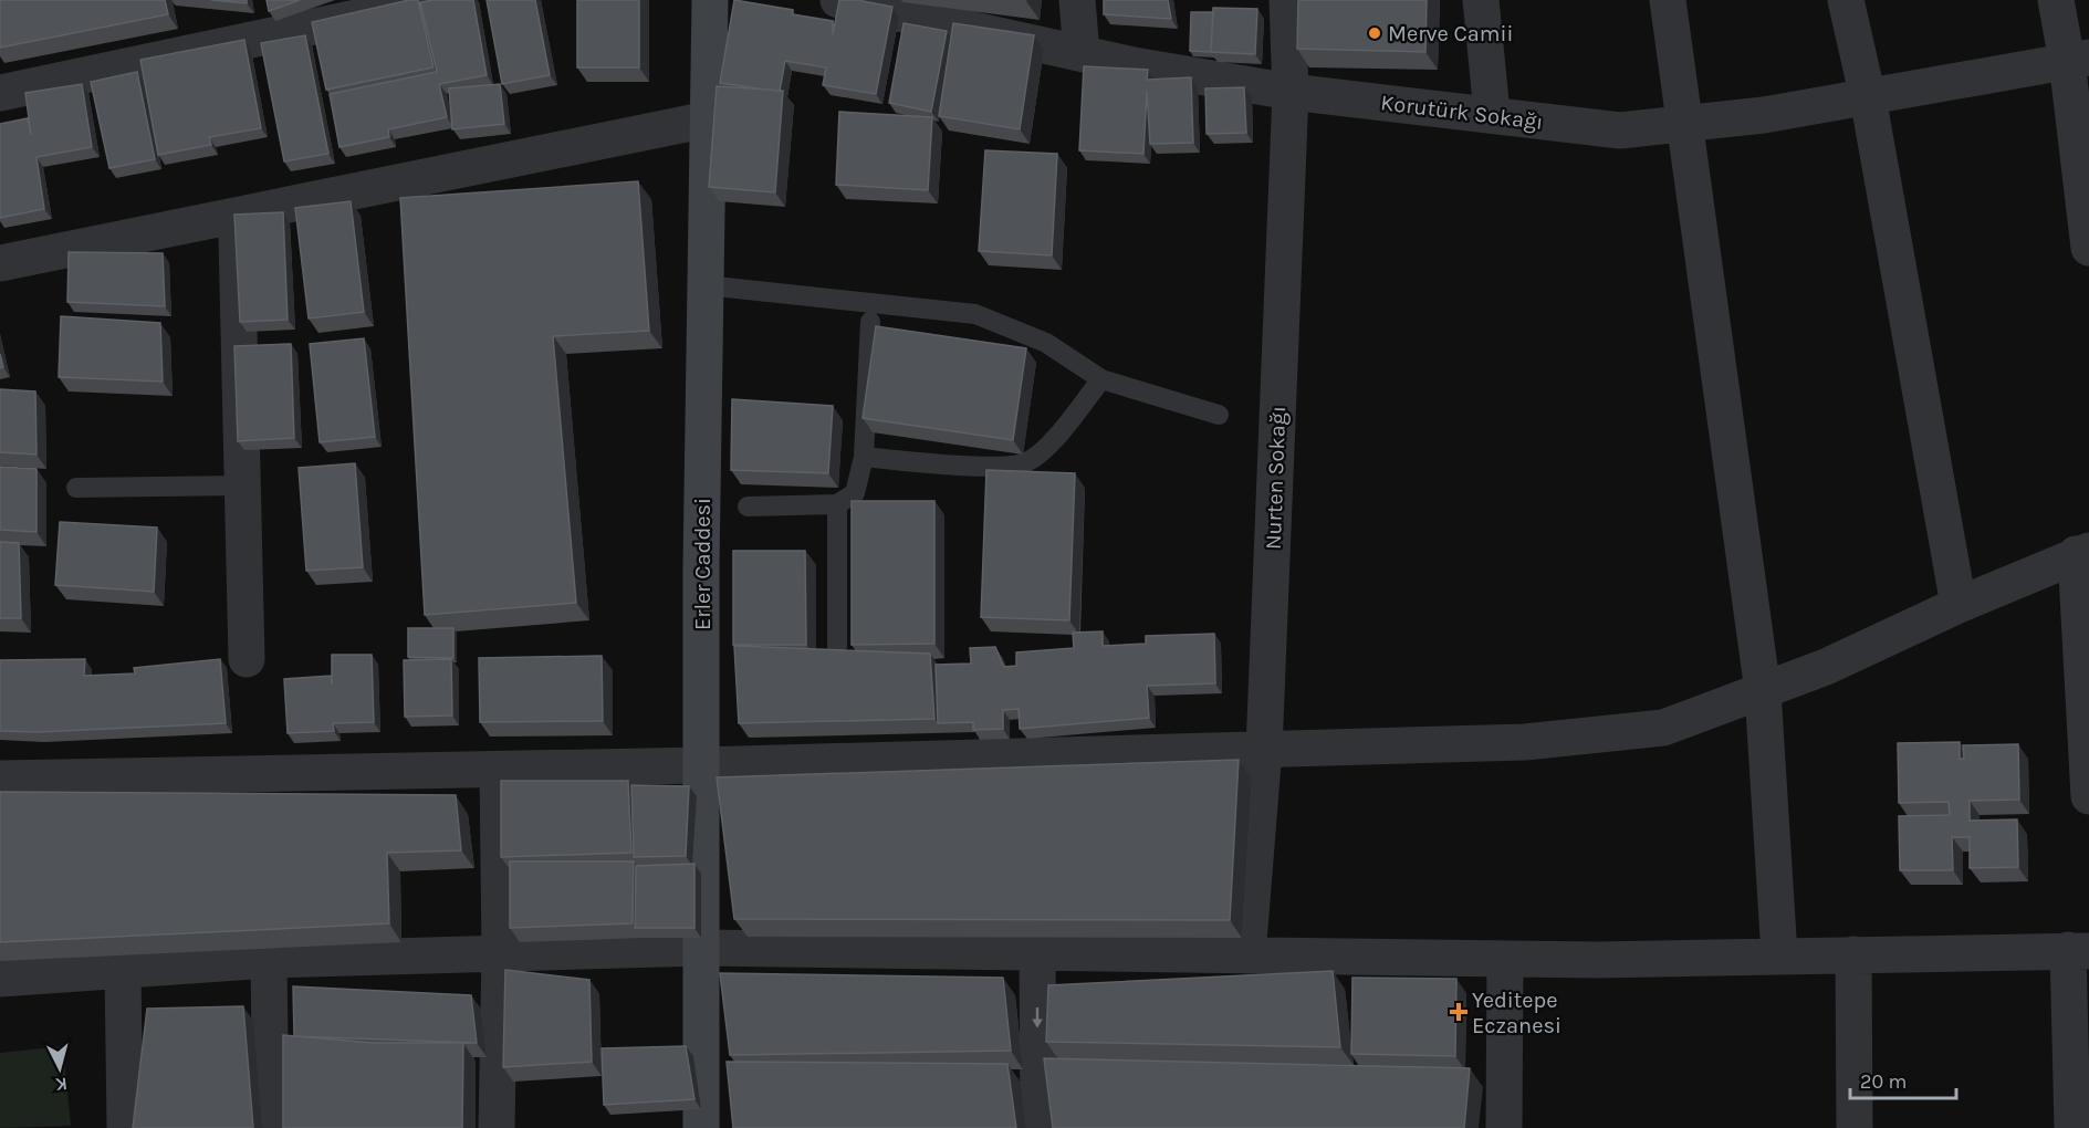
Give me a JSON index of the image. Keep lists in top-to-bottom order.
{
  "streets": {
    "street": ["Korutürk Sokağı", "Nurten Sokağı", "Erler Caddesi"]
  },
  "crossings": [
    ["Korutürk Sokağı", "Nurten Sokağı"]
  ],
  "places": {
    "other": ["Merve Camii"],
    "health": ["Yeditepe Eczanesi"]
  },
  "scale_bar": "20 m",
  "north": "bottom"
}
